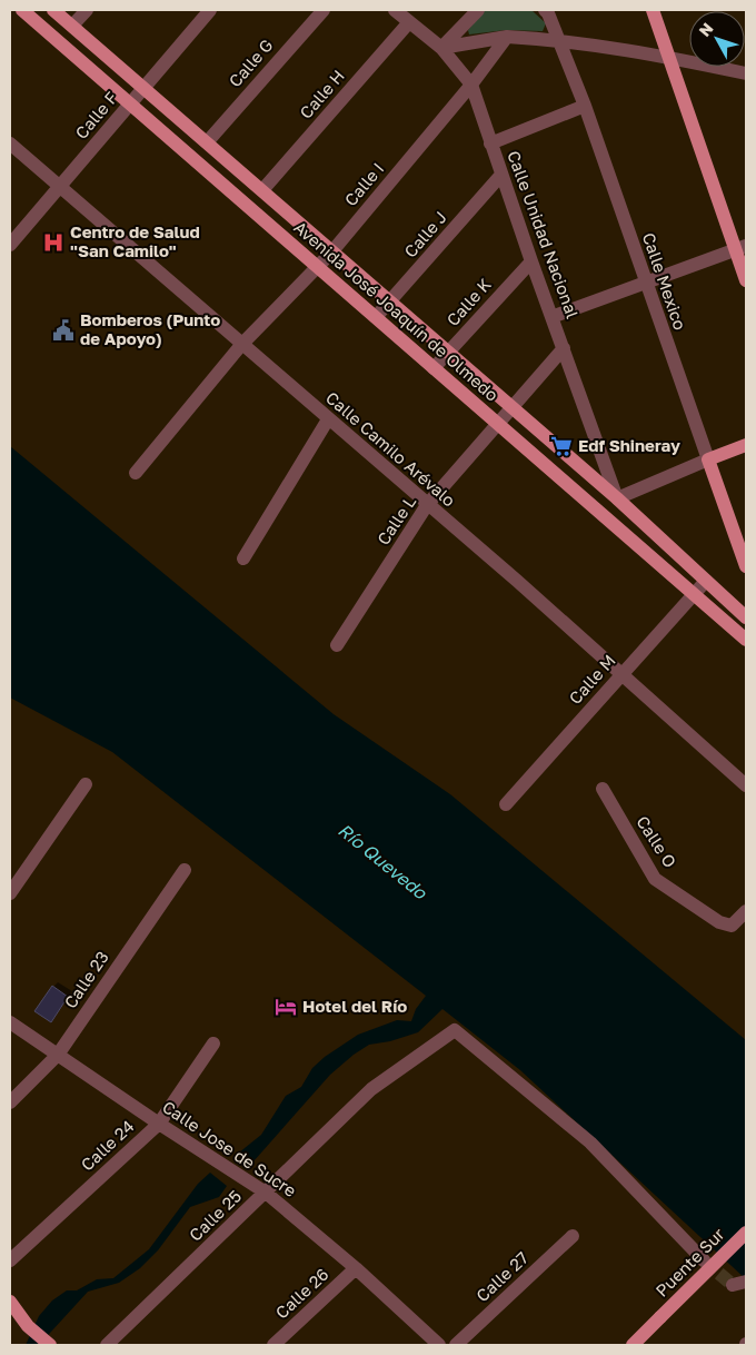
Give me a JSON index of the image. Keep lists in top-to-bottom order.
{
  "streets": {
    "main road": ["Calle Mexico", "Avenida José Joaquín de Olmedo", "Puente Sur"],
    "street": [
      "Calle G",
      "Calle H",
      "Calle F",
      "Calle I",
      "Calle J",
      "Calle Unidad Nacional",
      "Calle K",
      "Calle Camilo Arévalo",
      "Calle L",
      "Calle M",
      "Calle O",
      "Calle 23",
      "Calle 24",
      "Calle Jose de Sucre",
      "Calle 25",
      "Calle 27",
      "Calle 26"
    ]
  },
  "crossings": [
    ["Calle G", "Avenida José Joaquín de Olmedo"],
    ["Calle H", "Calle Unidad Nacional"],
    ["Calle H", "Avenida José Joaquín de Olmedo"],
    ["Calle F", "Avenida José Joaquín de Olmedo"],
    ["Calle F", "Calle Camilo Arévalo"],
    ["Calle I", "Calle Unidad Nacional"],
    ["Calle I", "Avenida José Joaquín de Olmedo"],
    ["Calle I", "Calle Camilo Arévalo"],
    ["Calle J", "Calle Unidad Nacional"],
    ["Calle J", "Avenida José Joaquín de Olmedo"],
    ["Calle Unidad Nacional", "Calle K"],
    ["Calle Unidad Nacional", "Avenida José Joaquín de Olmedo"],
    ["Calle Unidad Nacional", "Calle L"],
    ["Calle K", "Avenida José Joaquín de Olmedo"],
    ["Avenida José Joaquín de Olmedo", "Calle L"],
    ["Avenida José Joaquín de Olmedo", "Calle M"],
    ["Calle Camilo Arévalo", "Calle L"],
    ["Calle Camilo Arévalo", "Calle M"],
    ["Calle 23", "Calle Jose de Sucre"],
    ["Calle 24", "Calle Jose de Sucre"],
    ["Calle Jose de Sucre", "Calle 25"],
    ["Calle Jose de Sucre", "Calle 26"]
  ],
  "water": ["Río Quevedo"],
  "places": {
    "hospital": ["Centro de Salud \"San Camilo\""],
    "public building": ["Bomberos (Punto de Apoyo)"],
    "supermarket": ["Edf Shineray"],
    "hotel": ["Hotel del Río"]
  },
  "north": "top left"
}
